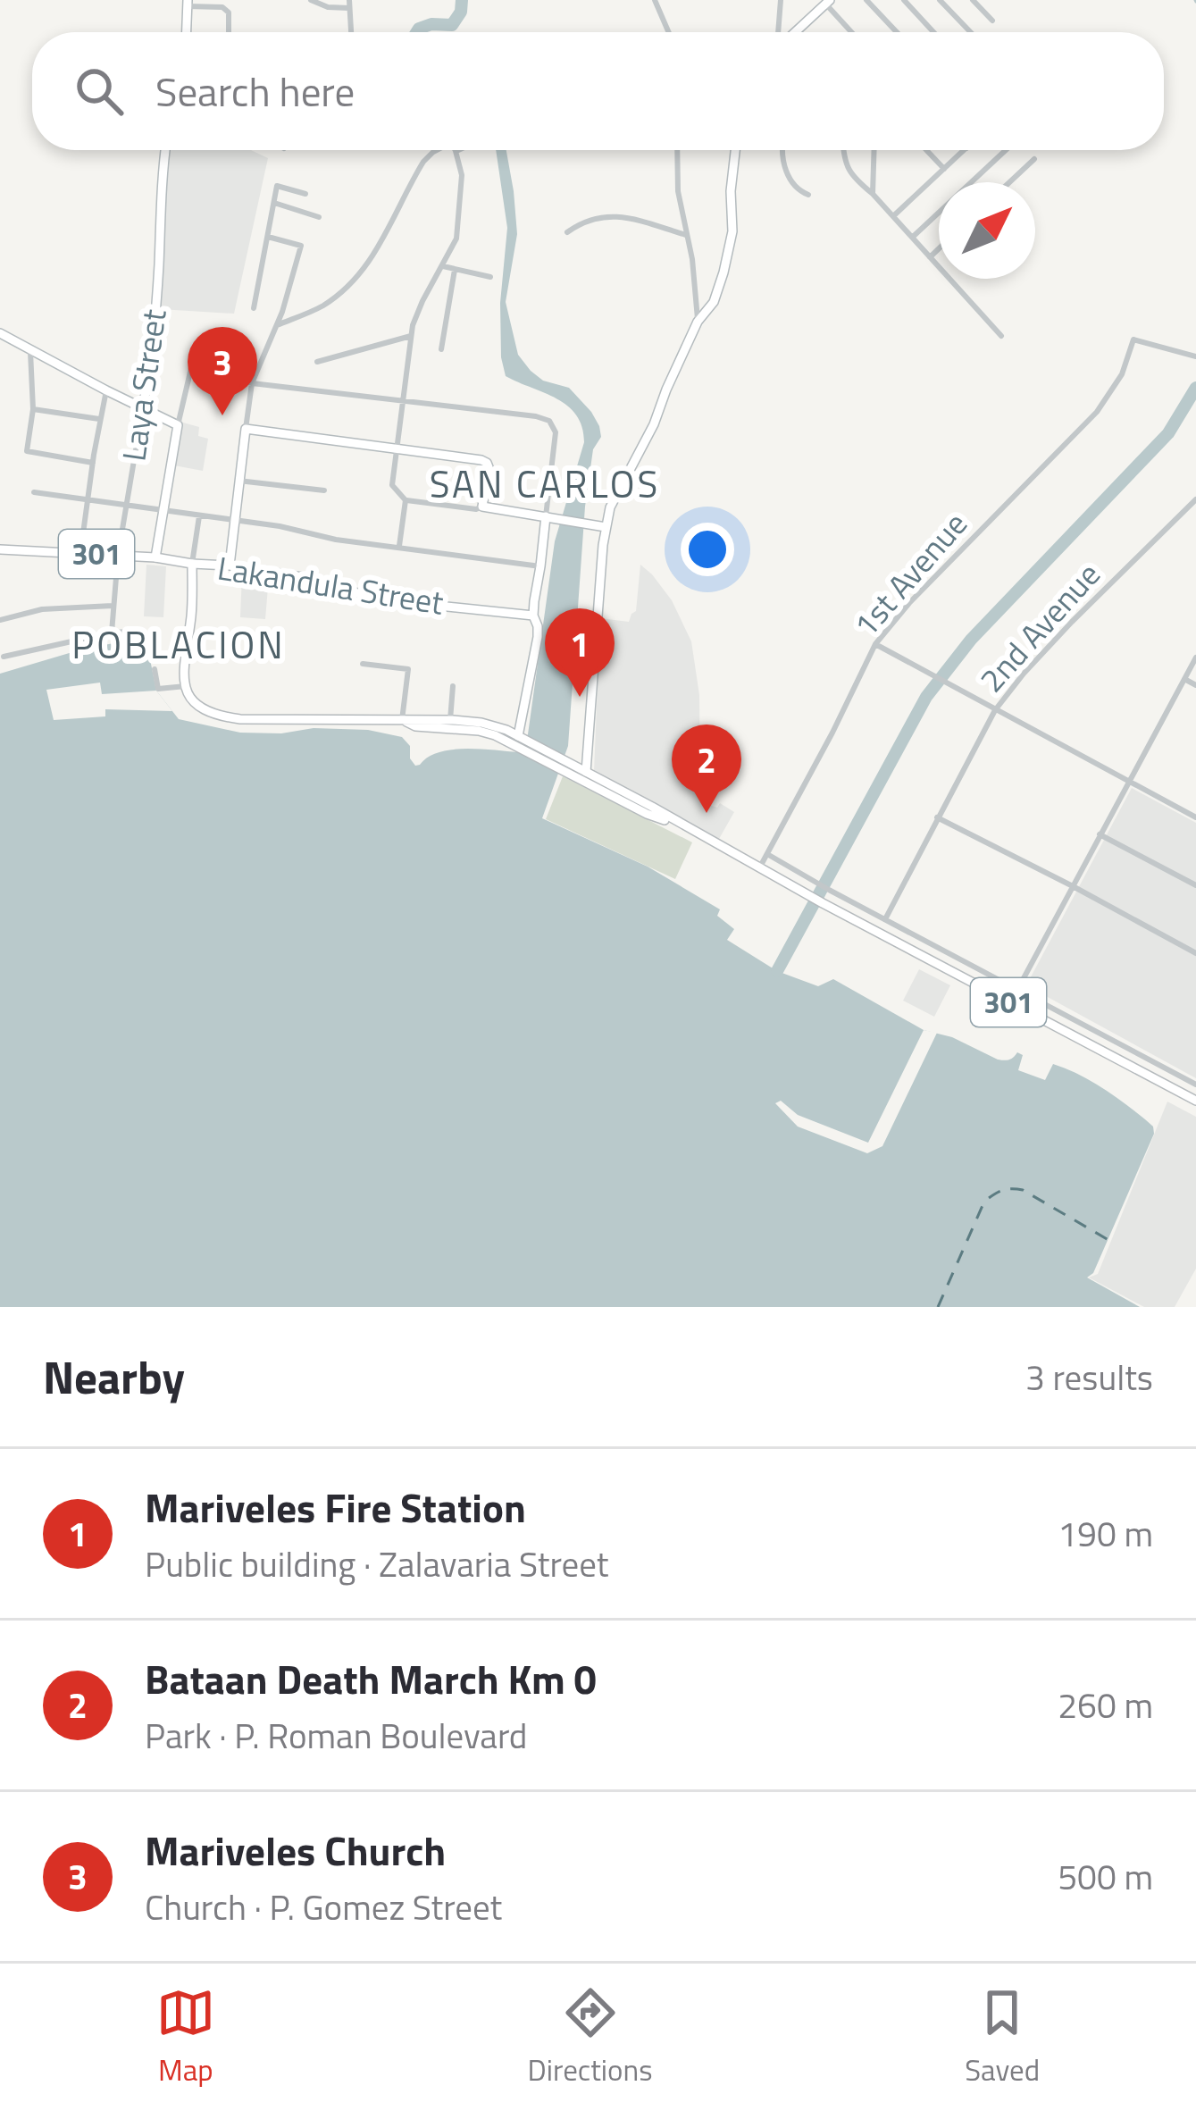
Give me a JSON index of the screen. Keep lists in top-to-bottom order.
{
  "streets": {
    "main road": ["Laya Street", "301", "Lakandula Street"],
    "street": ["1st Avenue", "2nd Avenue"]
  },
  "crossings": [
    ["Laya Street", "301"],
    ["301", "1st Avenue"],
    ["301", "Lakandula Street"]
  ],
  "districts": ["SAN CARLOS", "POBLACION"],
  "north": "top right",
  "page": {
    "search": "Search here",
    "pins": ["3", "1", "2"],
    "heading": ["Nearby", "3 results"],
    "list": [
      {
        "mark": "1",
        "name": "Mariveles Fire Station",
        "note": "Public building · Zalavaria Street",
        "value": "190 m"
      },
      {
        "mark": "2",
        "name": "Bataan Death March Km 0",
        "note": "Park · P. Roman Boulevard",
        "value": "260 m"
      },
      {
        "mark": "3",
        "name": "Mariveles Church",
        "note": "Church · P. Gomez Street",
        "value": "500 m"
      }
    ],
    "nav": ["Map", "Directions", "Saved"]
  }
}
